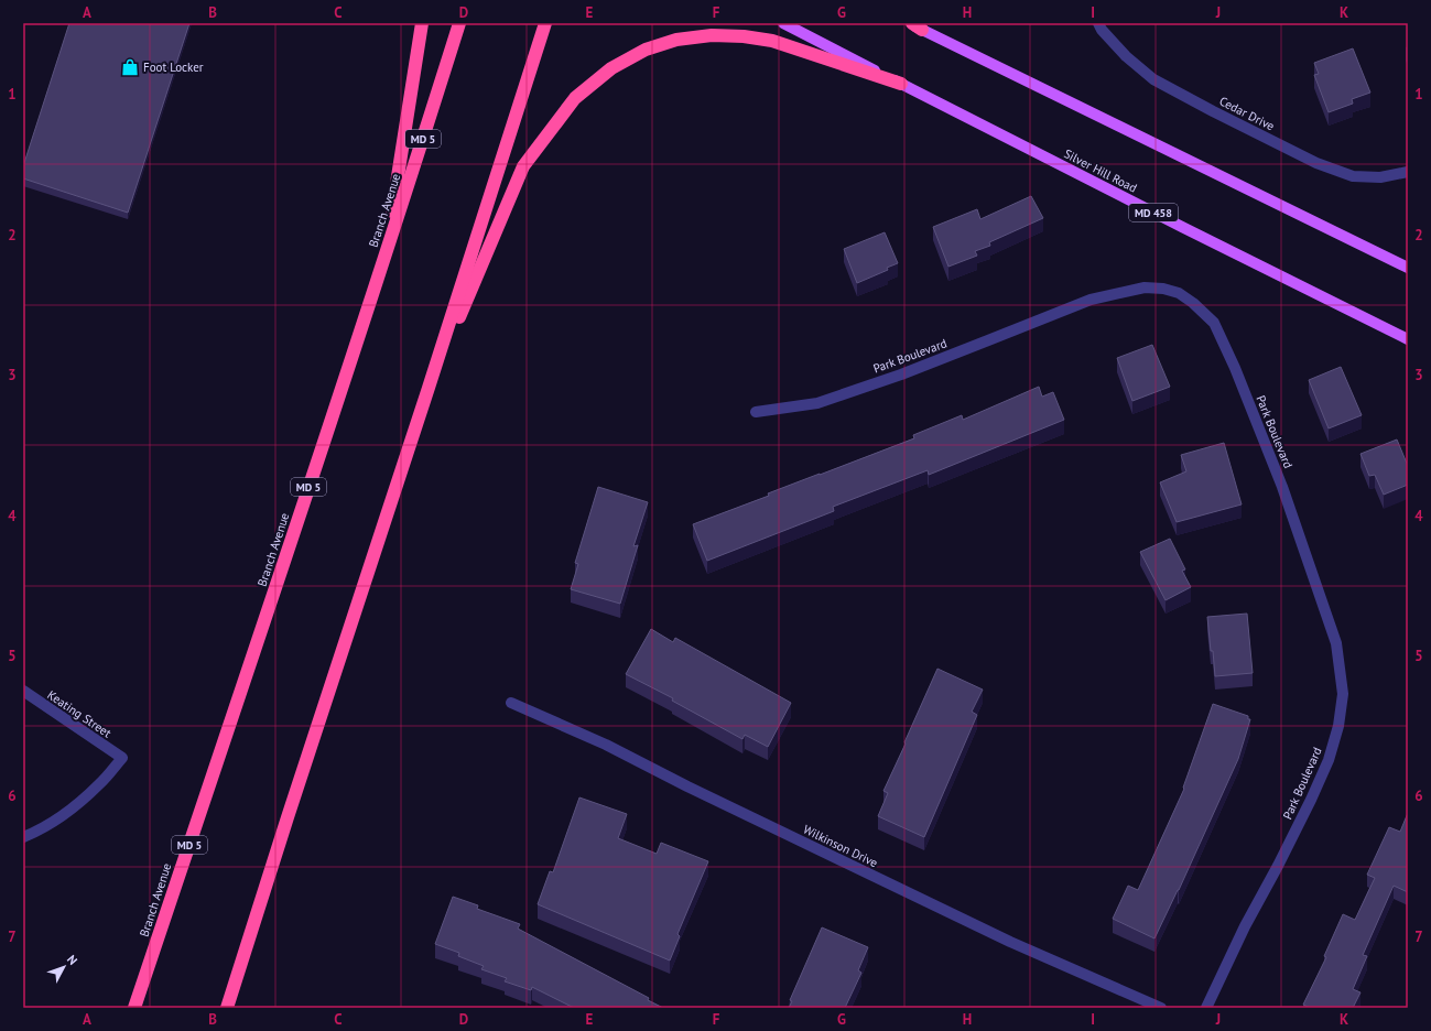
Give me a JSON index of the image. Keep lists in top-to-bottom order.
{
  "streets": {
    "highway": ["MD 5", "Branch Avenue"],
    "main road": ["Silver Hill Road", "MD 458"],
    "street": [
      "Cedar Drive",
      "Park Boulevard",
      "Keating Street",
      "Wilkinson Drive"
    ]
  },
  "places": {
    "shop": ["Foot Locker"]
  },
  "north": "top right",
  "grid": {
    "columns": [
      "A",
      "B",
      "C",
      "D",
      "E",
      "F",
      "G",
      "H",
      "I",
      "J",
      "K"
    ],
    "rows": [
      "1",
      "2",
      "3",
      "4",
      "5",
      "6",
      "7"
    ]
  }
}
